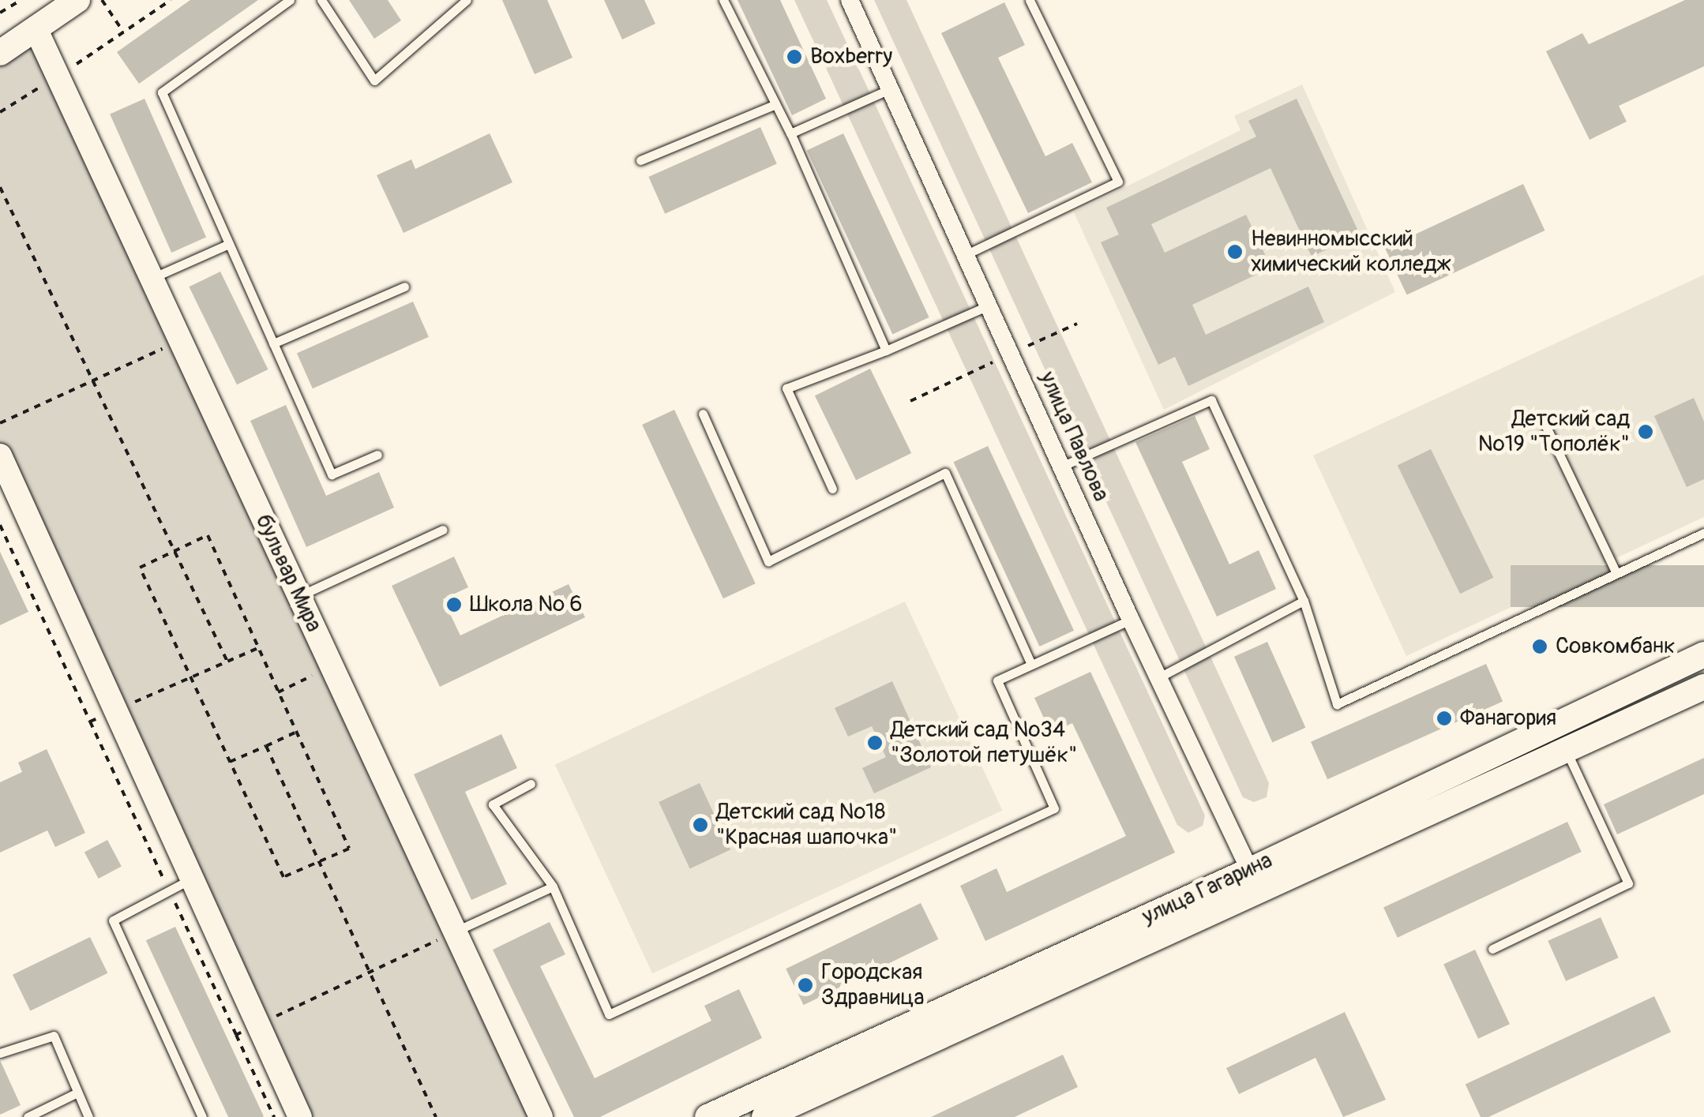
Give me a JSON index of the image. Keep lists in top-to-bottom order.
{
  "streets": {
    "main road": ["улица Гагарина"],
    "street": ["улица Павлова", "бульвар Мира"]
  },
  "crossings": [
    ["улица Павлова", "улица Гагарина"]
  ],
  "places": [
    "Boxberry",
    "Невинномысский химический колледж",
    "Детский сад №19 \"Тополёк\"",
    "Школа № 6",
    "Совкомбанк",
    "Фанагория",
    "Детский сад №34 \"Золотой петушёк\"",
    "Детский сад №18 \"Красная шапочка\"",
    "Городская Здравница"
  ]
}
